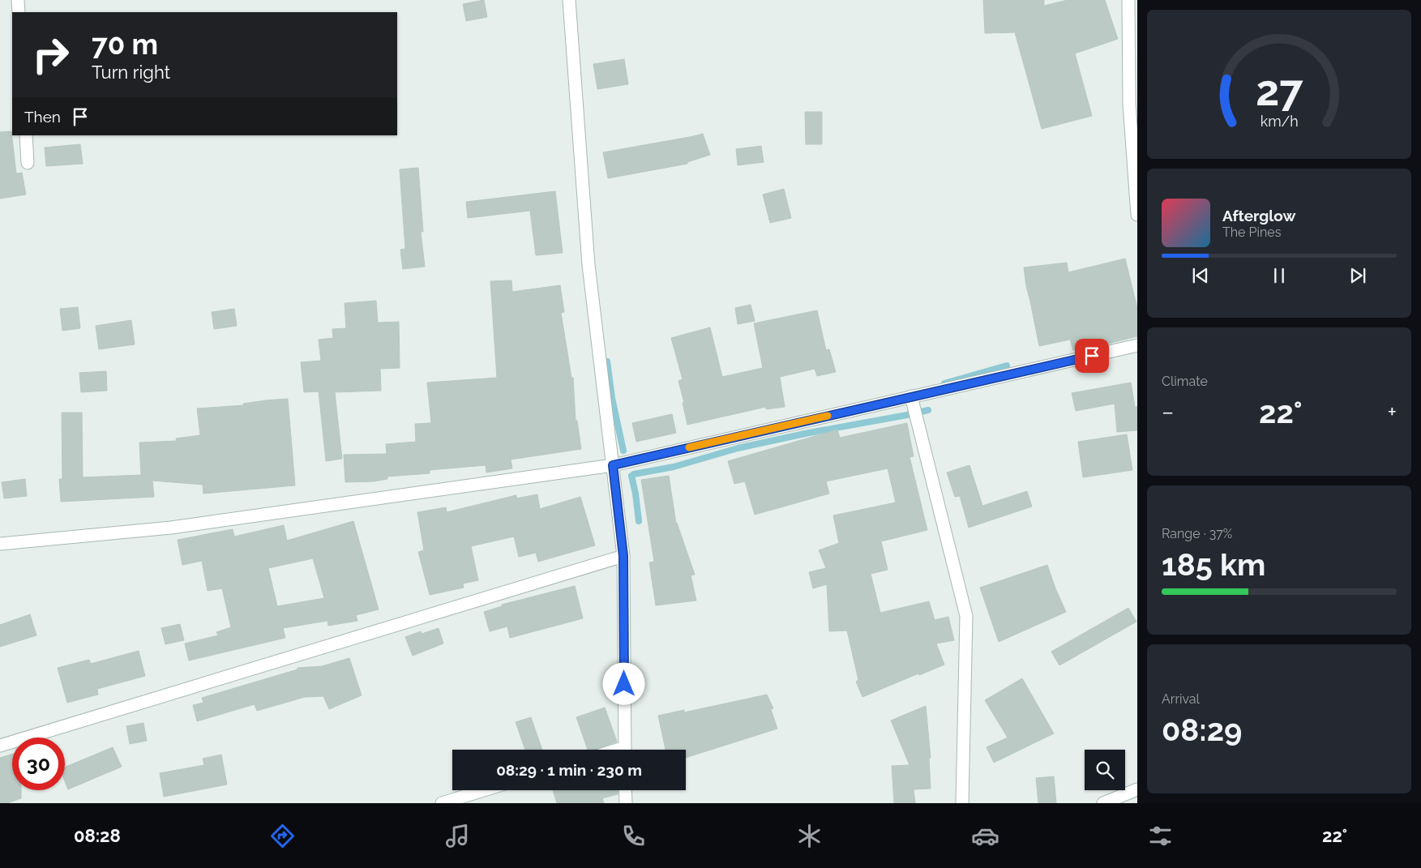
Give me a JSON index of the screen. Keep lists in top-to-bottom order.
{
  "page": {
    "turn": ["70 m", "Turn right"],
    "then": "Then",
    "song": ["Afterglow", "The Pines"],
    "tile": [
      "Climate",
      ["Range · 37%", "185 km"],
      ["Arrival", "08:29"]
    ],
    "heat": ["−", "22°", "+"],
    "limit": "30",
    "trip": "08:29 · 1 min · 230 m",
    "tabs": ["08:28", "22°"],
    "gauge": ["27", "km/h"]
  }
}
